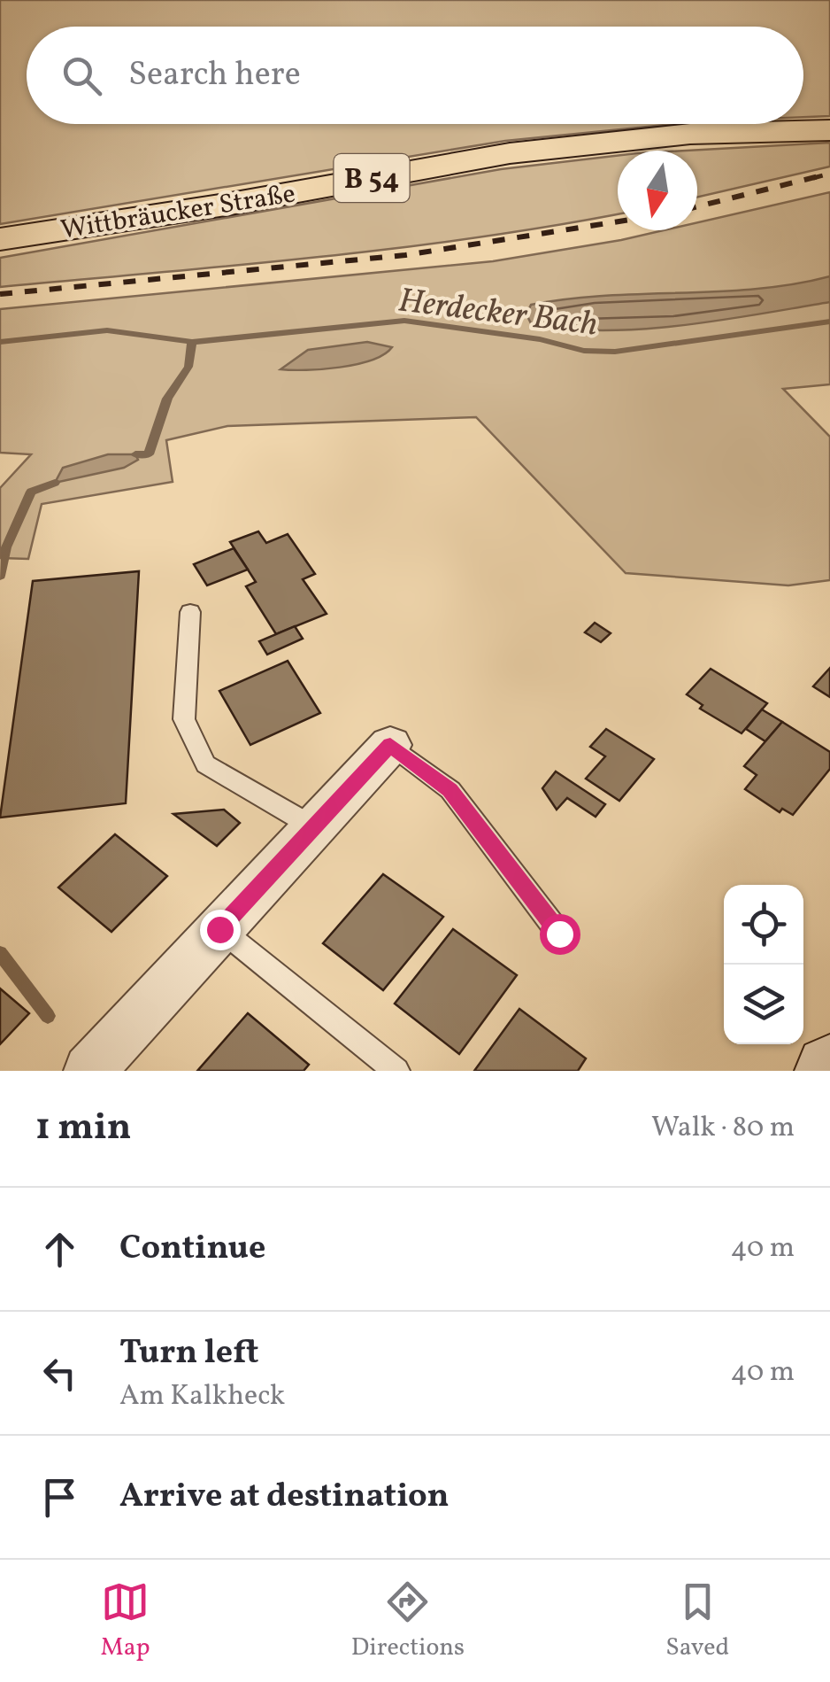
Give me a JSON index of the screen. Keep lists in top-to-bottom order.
{
  "streets": {
    "main road": ["B 54", "Wittbräucker Straße"]
  },
  "water": ["Herdecker Bach"],
  "north": "bottom",
  "page": {
    "search": "Search here",
    "heading": ["1 min", "Walk · 80 m"],
    "list": [
      ["Continue", "40 m"],
      ["Turn left", "Am Kalkheck", "40 m"],
      "Arrive at destination"
    ],
    "nav": ["Map", "Directions", "Saved"]
  }
}
